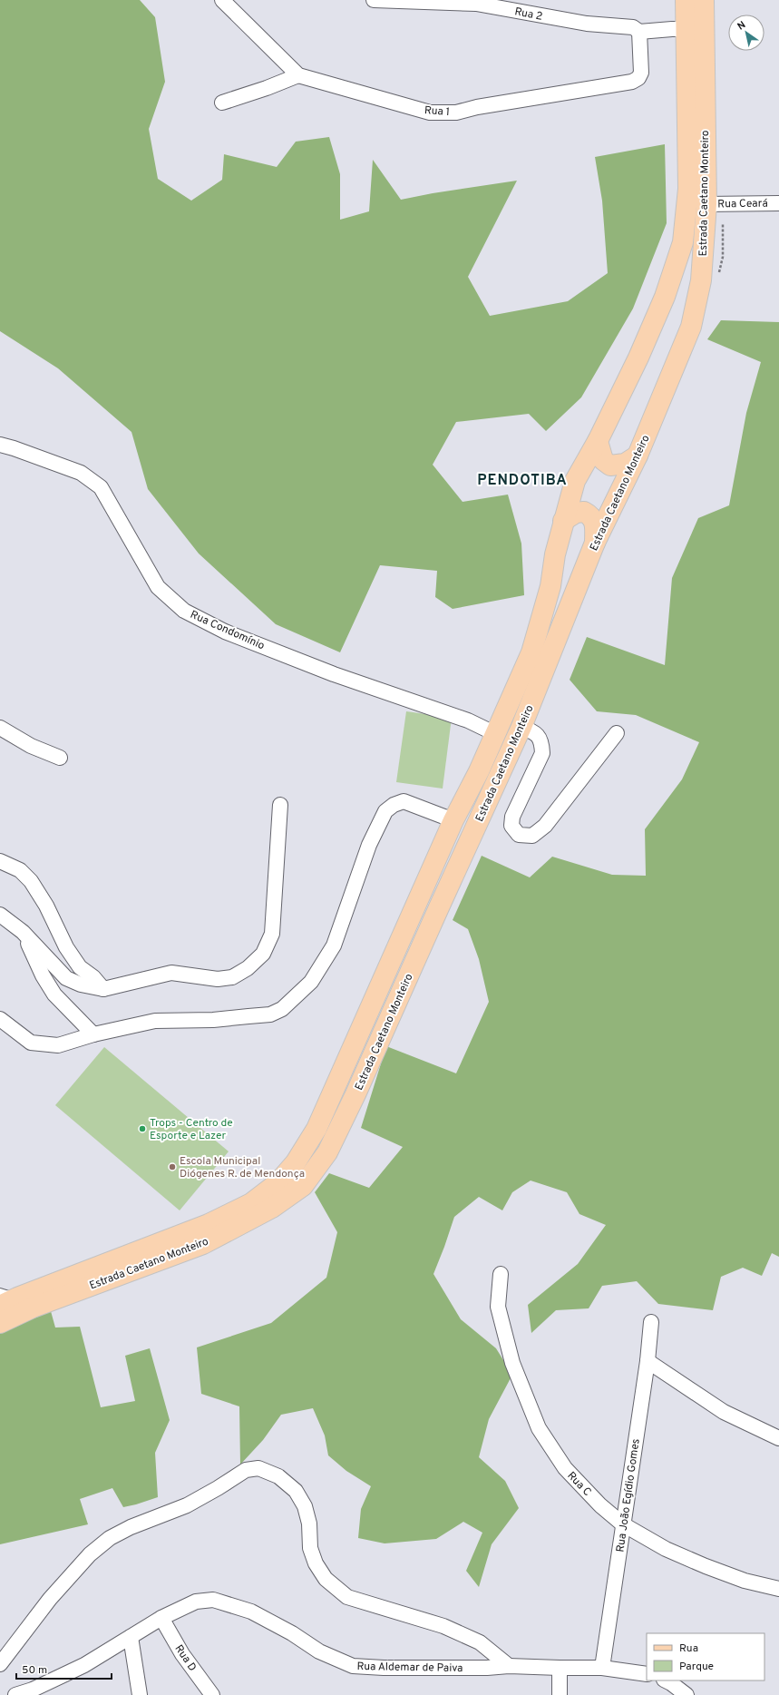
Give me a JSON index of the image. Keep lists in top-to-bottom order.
{
  "streets": {
    "main road": ["Estrada Caetano Monteiro"],
    "street": [
      "Rua 2",
      "Rua 1",
      "Rua Ceará",
      "Rua Condomínio",
      "Rua C",
      "Rua João Egídio Gomes",
      "Rua D",
      "Rua Aldemar de Paiva"
    ]
  },
  "crossings": [
    ["Rua 2", "Rua 1"],
    ["Estrada Caetano Monteiro", "Rua Ceará"],
    ["Estrada Caetano Monteiro", "Rua Condomínio"],
    ["Rua C", "Rua João Egídio Gomes"],
    ["Rua João Egídio Gomes", "Rua Aldemar de Paiva"],
    ["Rua D", "Rua Aldemar de Paiva"]
  ],
  "districts": ["PENDOTIBA"],
  "places": ["Trops - Centro de Esporte e Lazer", "Escola Municipal Diógenes R. de Mendonça"],
  "legend": ["Rua", "Parque"],
  "scale_bar": "50 m",
  "north": "top left"
}
